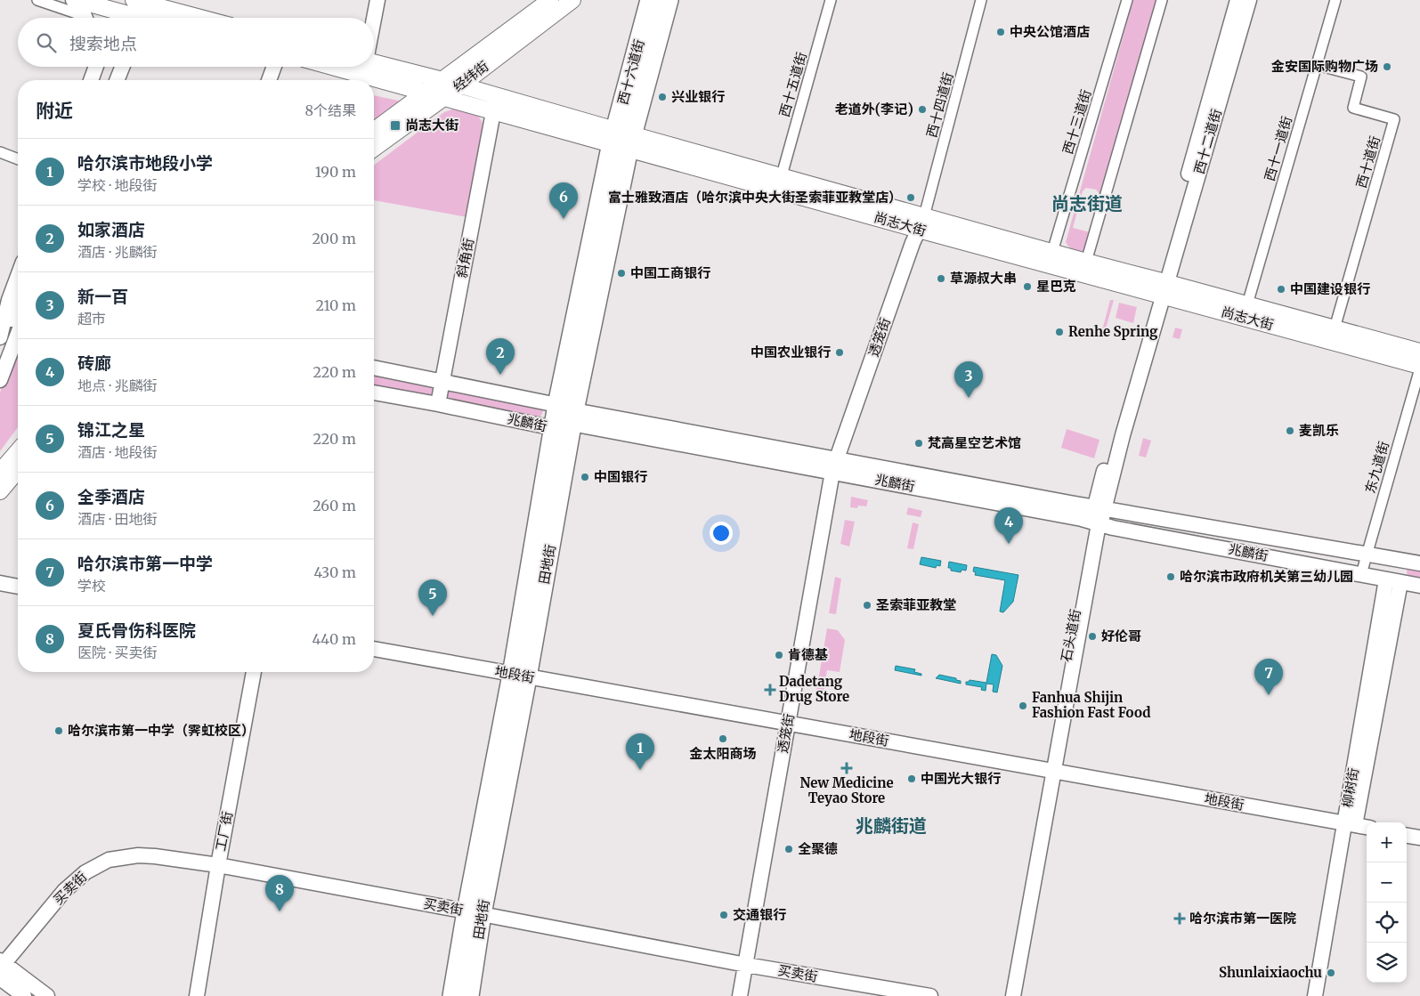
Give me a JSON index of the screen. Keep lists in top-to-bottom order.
{
  "streets": {
    "highway": ["西十六道街", "田地街"],
    "main road": [
      "经纬街",
      "西十二道街",
      "尚志大街",
      "斜角街",
      "透笼街",
      "兆麟街",
      "石头道街",
      "地段街",
      "柳树街",
      "工厂街",
      "买卖街"
    ],
    "street": [
      "西十五道街",
      "西十四道街",
      "西十三道街",
      "西十一道街",
      "西十道街",
      "东九道街"
    ]
  },
  "crossings": [
    ["西十六道街", "尚志大街"],
    ["西十六道街", "田地街"],
    ["经纬街", "尚志大街"],
    ["西十五道街", "尚志大街"],
    ["西十四道街", "尚志大街"],
    ["西十四道街", "透笼街"],
    ["西十三道街", "尚志大街"],
    ["西十二道街", "尚志大街"],
    ["西十二道街", "石头道街"],
    ["西十一道街", "西十道街"],
    ["西十一道街", "尚志大街"],
    ["西十道街", "尚志大街"],
    ["尚志大街", "斜角街"],
    ["尚志大街", "透笼街"],
    ["尚志大街", "东九道街"],
    ["尚志大街", "田地街"],
    ["尚志大街", "石头道街"],
    ["斜角街", "兆麟街"],
    ["透笼街", "兆麟街"],
    ["透笼街", "地段街"],
    ["透笼街", "买卖街"],
    ["兆麟街", "东九道街"],
    ["兆麟街", "田地街"],
    ["兆麟街", "石头道街"],
    ["兆麟街", "柳树街"],
    ["田地街", "地段街"],
    ["田地街", "买卖街"],
    ["石头道街", "地段街"],
    ["地段街", "柳树街"],
    ["工厂街", "买卖街"]
  ],
  "districts": ["尚志街道", "兆麟街道"],
  "places": {
    "other": [
      "中央公馆酒店",
      "金安国际购物广场",
      "兴业银行",
      "老道外(李记)",
      "富士雅致酒店（哈尔滨中央大街圣索菲亚教堂店）",
      "中国工商银行",
      "草源叔大串",
      "星巴克",
      "中国建设银行",
      "Renhe Spring",
      "中国农业银行",
      "麦凯乐",
      "梵高星空艺术馆",
      "中国银行",
      "哈尔滨市政府机关第三幼儿园",
      "圣索菲亚教堂",
      "好伦哥",
      "肯德基",
      "Fanhua Shijin Fashion Fast Food",
      "哈尔滨市第一中学（霁虹校区）",
      "金太阳商场",
      "中国光大银行",
      "全聚德",
      "交通银行",
      "Shunlaixiaochu"
    ],
    "transit": ["尚志大街"],
    "health": ["Dadetang Drug Store", "New Medicine Teyao Store", "哈尔滨市第一医院"]
  },
  "page": {
    "search": "搜索地点",
    "heading": ["附近", "8个结果"],
    "list": [
      {
        "mark": "1",
        "name": "哈尔滨市地段小学",
        "note": "学校 · 地段街",
        "value": "190 m"
      },
      {
        "mark": "2",
        "name": "如家酒店",
        "note": "酒店 · 兆麟街",
        "value": "200 m"
      },
      {
        "mark": "3",
        "name": "新一百",
        "note": "超市",
        "value": "210 m"
      },
      {
        "mark": "4",
        "name": "砖廊",
        "note": "地点 · 兆麟街",
        "value": "220 m"
      },
      {
        "mark": "5",
        "name": "锦江之星",
        "note": "酒店 · 地段街",
        "value": "220 m"
      },
      {
        "mark": "6",
        "name": "全季酒店",
        "note": "酒店 · 田地街",
        "value": "260 m"
      },
      {
        "mark": "7",
        "name": "哈尔滨市第一中学",
        "note": "学校",
        "value": "430 m"
      },
      {
        "mark": "8",
        "name": "夏氏骨伤科医院",
        "note": "医院 · 买卖街",
        "value": "440 m"
      }
    ],
    "pins": [
      "6",
      "2",
      "3",
      "4",
      "5",
      "7",
      "1",
      "8"
    ],
    "map_buttons": ["+", "−"]
  }
}
